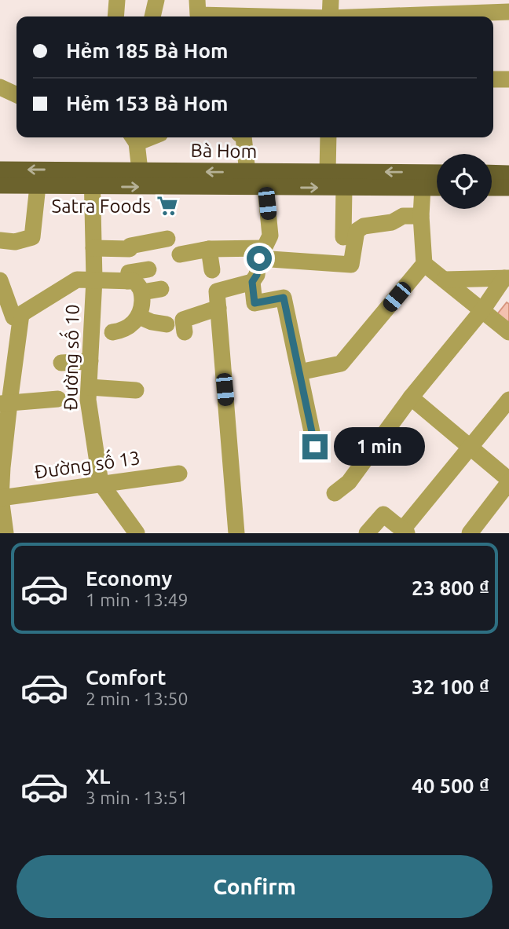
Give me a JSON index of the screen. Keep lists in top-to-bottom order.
{
  "streets": {
    "main road": ["Bà Hom"],
    "street": ["Đường số 10", "Đường số 13"]
  },
  "crossings": [
    ["Bà Hom", "Đường số 10"],
    ["Đường số 10", "Đường số 13"]
  ],
  "places": {
    "supermarket": ["Satra Foods"]
  },
  "page": {
    "banner": ["Hẻm 185 Bà Hom", "Hẻm 153 Bà Hom"],
    "bubble": "1 min",
    "list": [
      {
        "name": "Economy",
        "note": "1 min · 13:49",
        "value": "23 800 ₫"
      },
      {
        "name": "Comfort",
        "note": "2 min · 13:50",
        "value": "32 100 ₫"
      },
      {
        "name": "XL",
        "note": "3 min · 13:51",
        "value": "40 500 ₫"
      }
    ],
    "buttons": "Confirm"
  }
}
